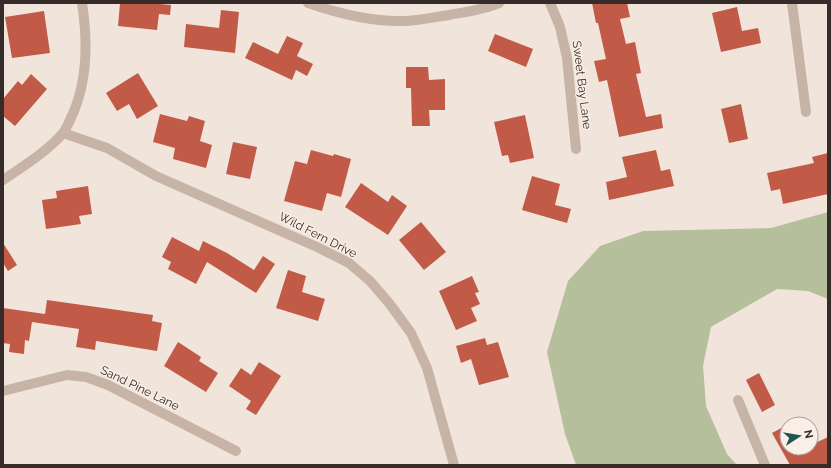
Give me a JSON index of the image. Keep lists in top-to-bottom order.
{
  "streets": {
    "street": ["Sweet Bay Lane", "Wild Fern Drive", "Sand Pine Lane"]
  },
  "north": "right"
}
